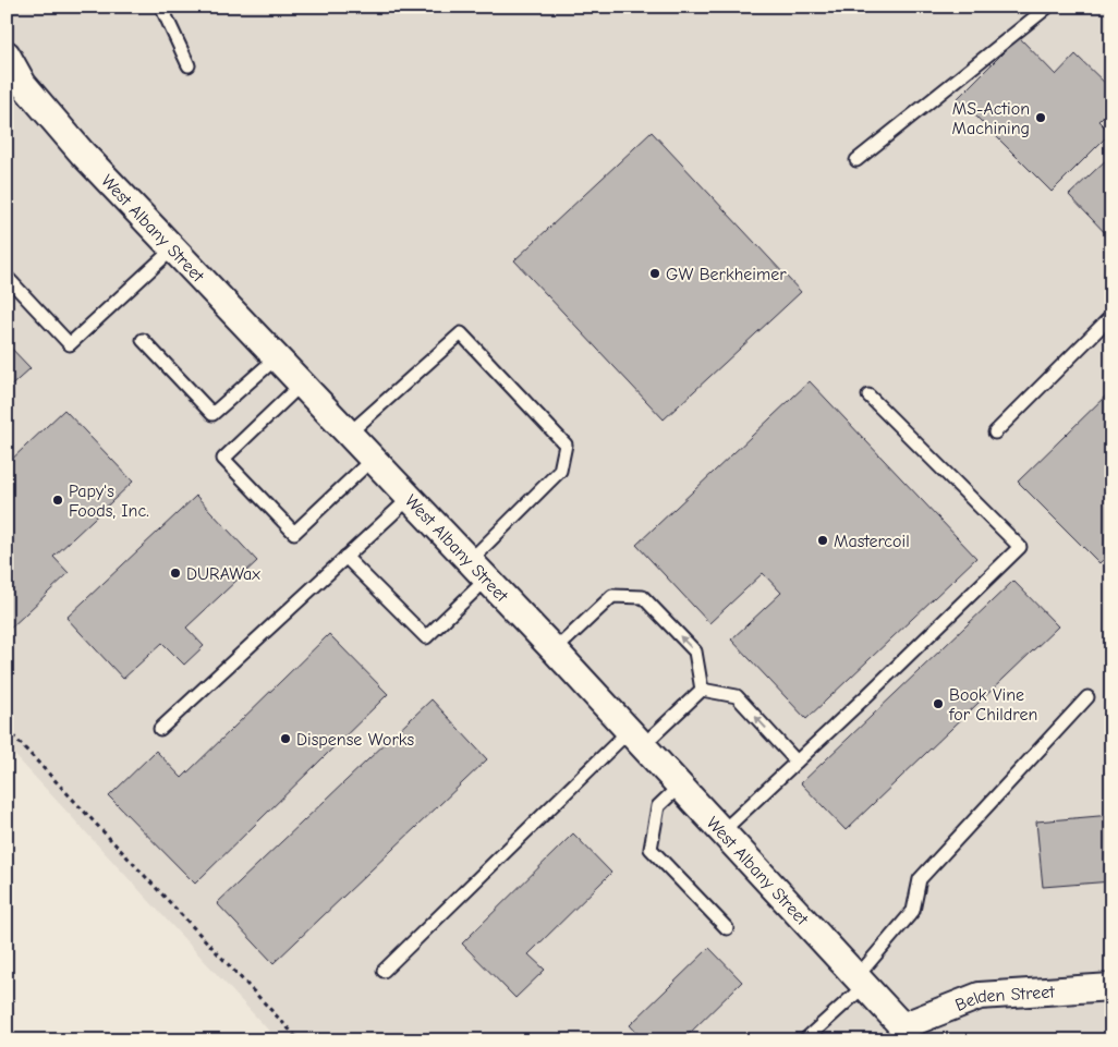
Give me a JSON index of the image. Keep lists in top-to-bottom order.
{
  "streets": {
    "street": ["West Albany Street", "Belden Street"]
  },
  "crossings": [
    ["West Albany Street", "Belden Street"]
  ],
  "places": [
    "MS-Action Machining",
    "GW Berkheimer",
    "Papy's Foods, Inc.",
    "Mastercoil",
    "DURAWax",
    "Book Vine for Children",
    "Dispense Works"
  ]
}
